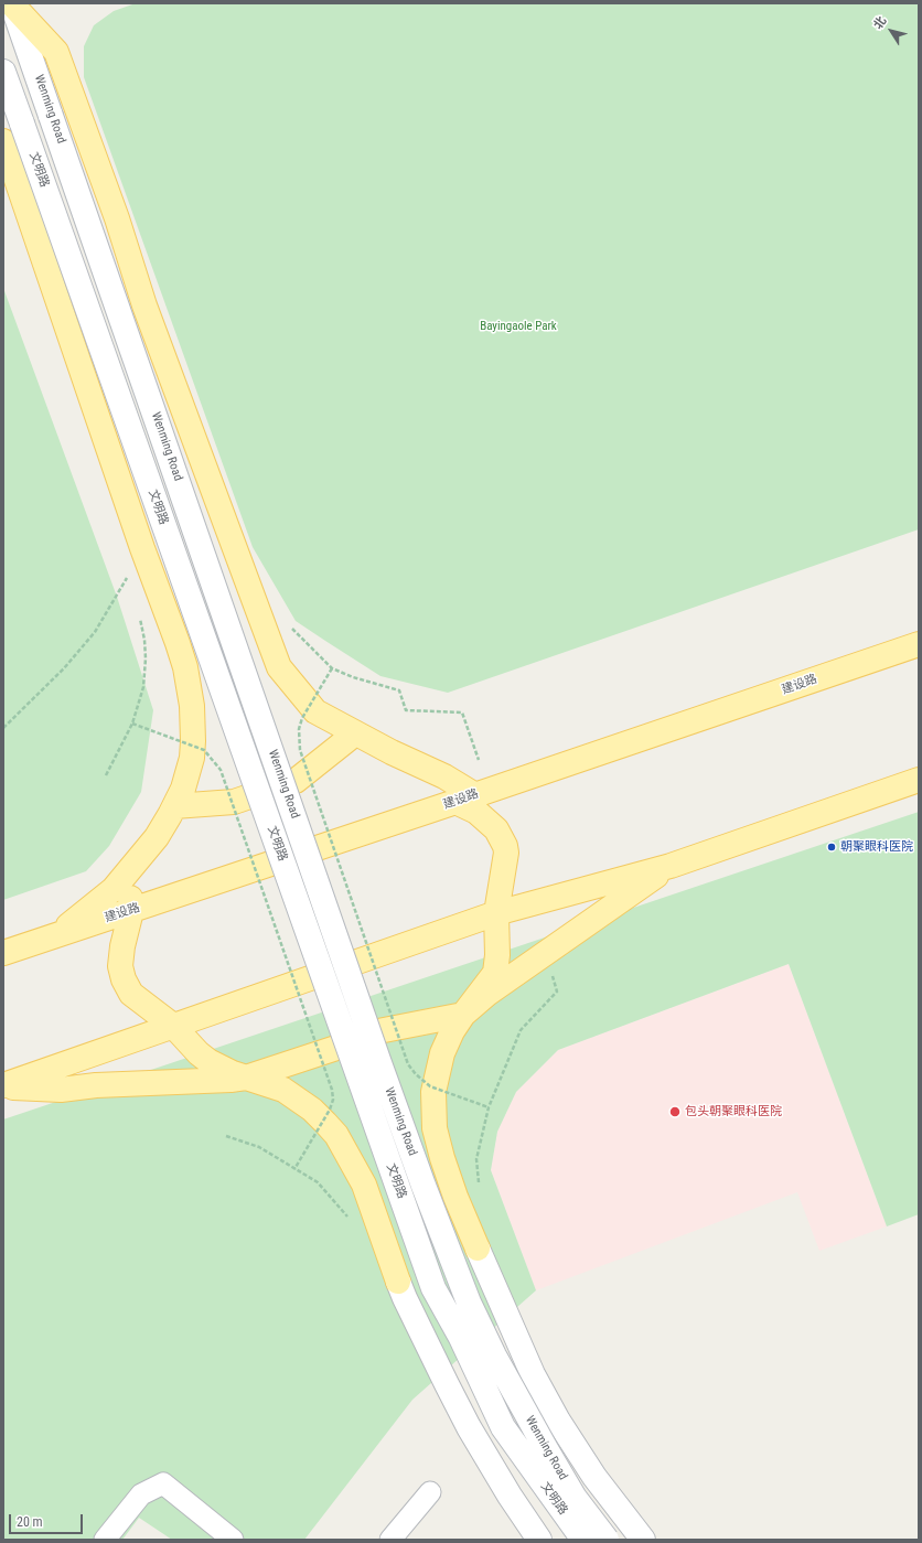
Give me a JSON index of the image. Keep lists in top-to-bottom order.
{
  "streets": {
    "main road": ["Wenming Road", "文明路", "建设路"]
  },
  "parks": ["Bayingaole Park"],
  "places": ["朝聚眼科医院", "包头朝聚眼科医院"],
  "scale_bar": "20 m",
  "north": "top left"
}
